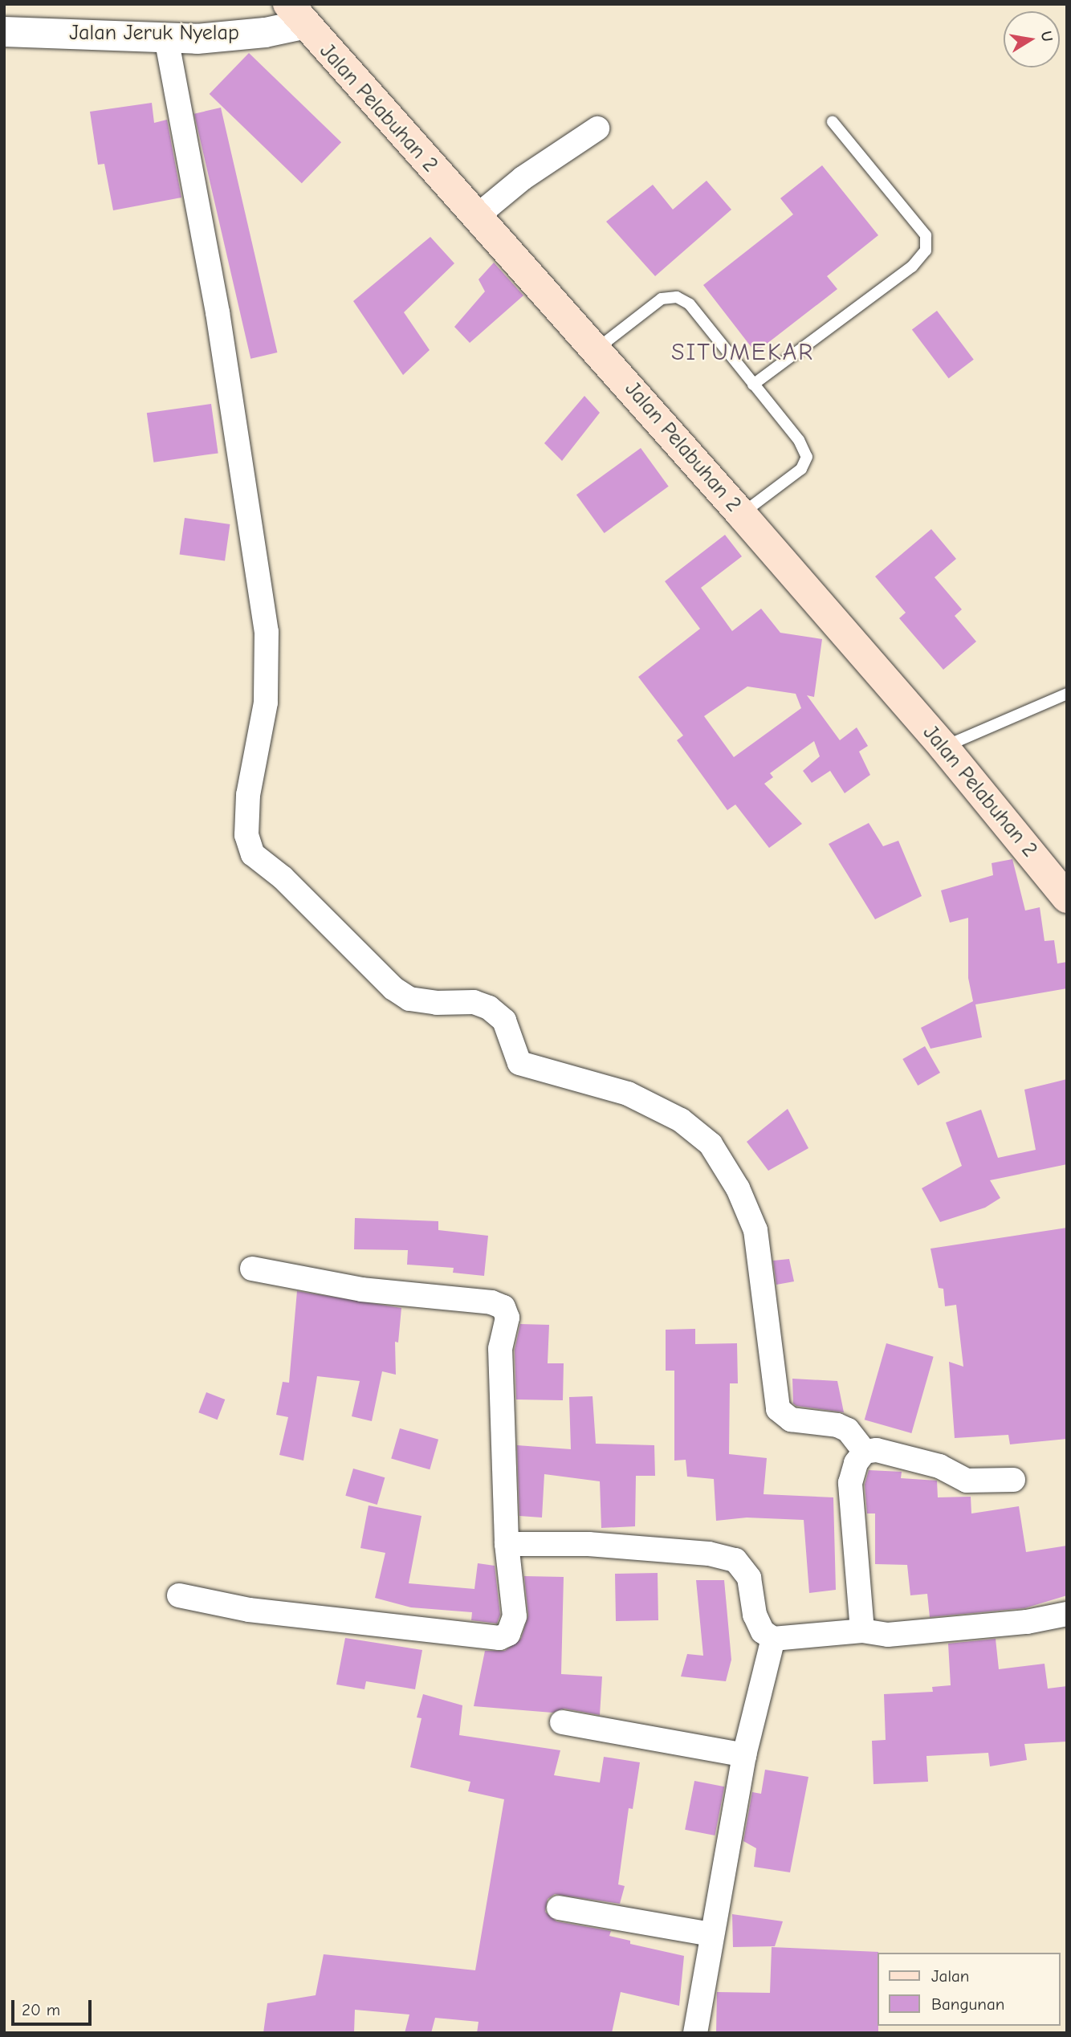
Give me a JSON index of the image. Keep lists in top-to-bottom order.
{
  "streets": {
    "main road": ["Jalan Pelabuhan 2"],
    "street": ["Jalan Jeruk Nyelap"]
  },
  "crossings": [
    ["Jalan Jeruk Nyelap", "Jalan Pelabuhan 2"]
  ],
  "districts": ["SITUMEKAR"],
  "legend": ["Jalan", "Bangunan"],
  "scale_bar": "20 m",
  "north": "right"
}
